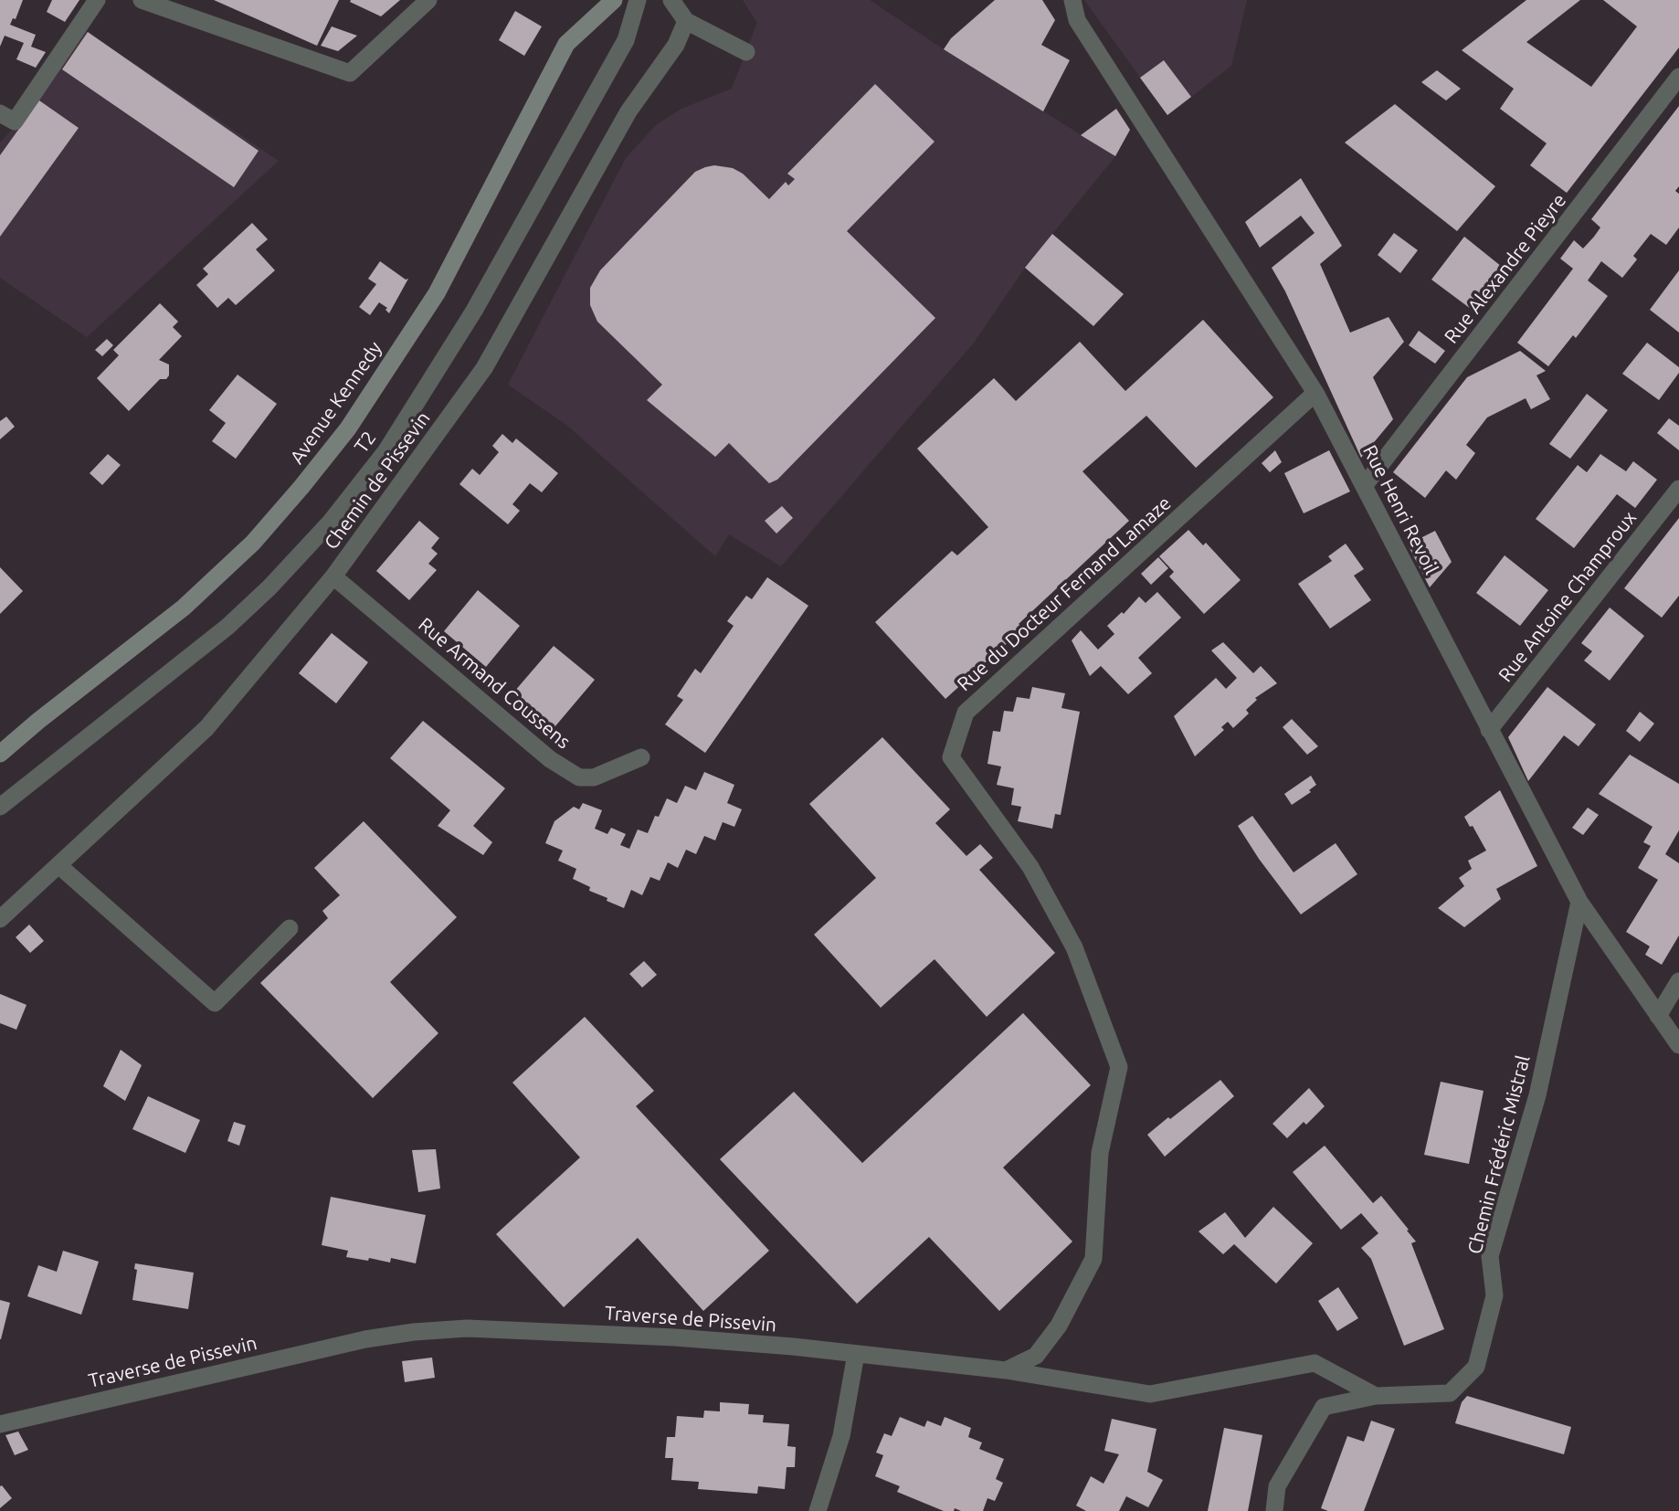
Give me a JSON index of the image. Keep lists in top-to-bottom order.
{
  "streets": {
    "main road": ["Avenue Kennedy"],
    "street": [
      "Rue Alexandre Pieyre",
      "T2",
      "Chemin de Pissevin",
      "Rue Henri Revoil",
      "Rue du Docteur Fernand Lamaze",
      "Rue Antoine Champroux",
      "Rue Armand Coussens",
      "Chemin Frédéric Mistral",
      "Traverse de Pissevin"
    ]
  },
  "crossings": [
    ["Rue Alexandre Pieyre", "Rue Henri Revoil"],
    ["Chemin de Pissevin", "Rue Armand Coussens"],
    ["Rue Henri Revoil", "Rue du Docteur Fernand Lamaze"],
    ["Rue Henri Revoil", "Rue Antoine Champroux"],
    ["Rue Henri Revoil", "Chemin Frédéric Mistral"],
    ["Rue du Docteur Fernand Lamaze", "Traverse de Pissevin"],
    ["Chemin Frédéric Mistral", "Traverse de Pissevin"]
  ]
}
